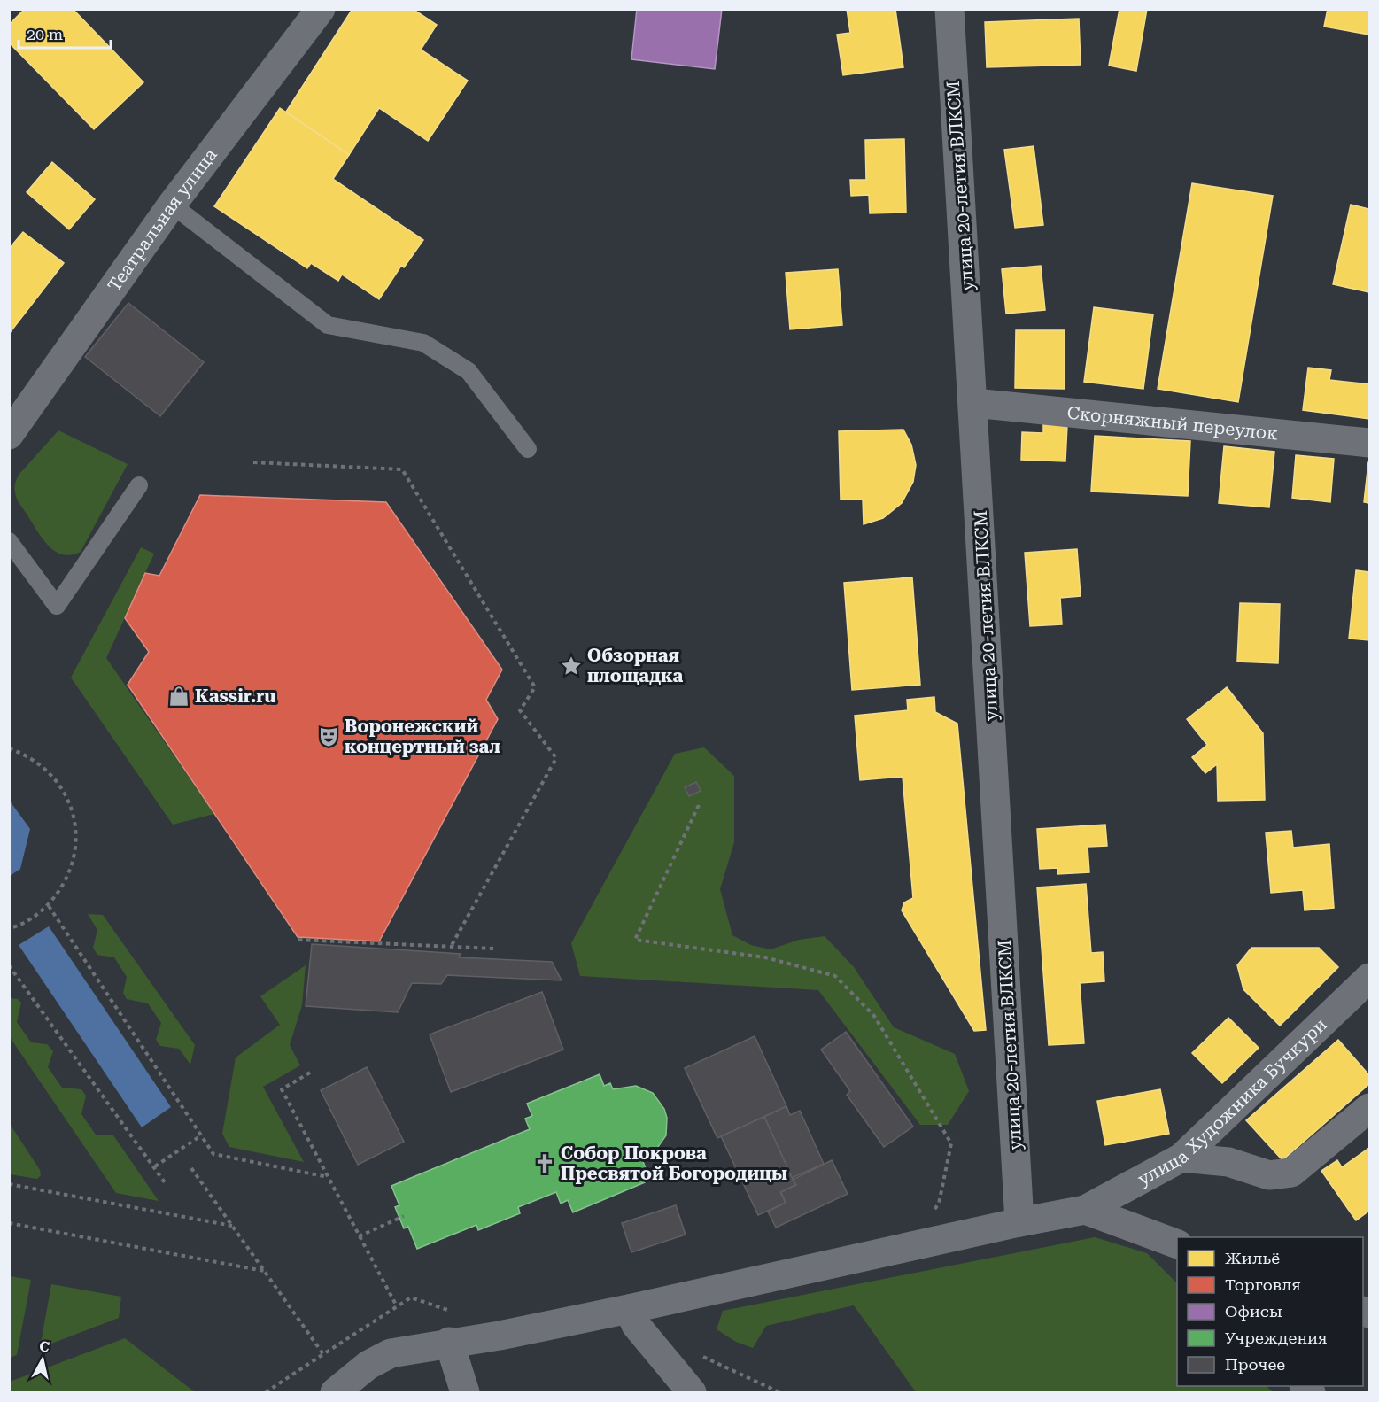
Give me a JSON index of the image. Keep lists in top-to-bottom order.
{
  "streets": {
    "street": [
      "улица 20-летия ВЛКСМ",
      "Театральная улица",
      "Скорняжный переулок",
      "улица Художника Бучкури"
    ]
  },
  "crossings": [
    ["улица 20-летия ВЛКСМ", "Скорняжный переулок"]
  ],
  "places": {
    "place": ["Обзорная площадка"],
    "shop": ["Kassir.ru"],
    "theatre": ["Воронежский концертный зал"],
    "church": ["Собор Покрова Пресвятой Богородицы"]
  },
  "legend": [
    "Жильё",
    "Торговля",
    "Офисы",
    "Учреждения",
    "Прочее"
  ],
  "scale_bar": "20 m",
  "north": "top"
}
